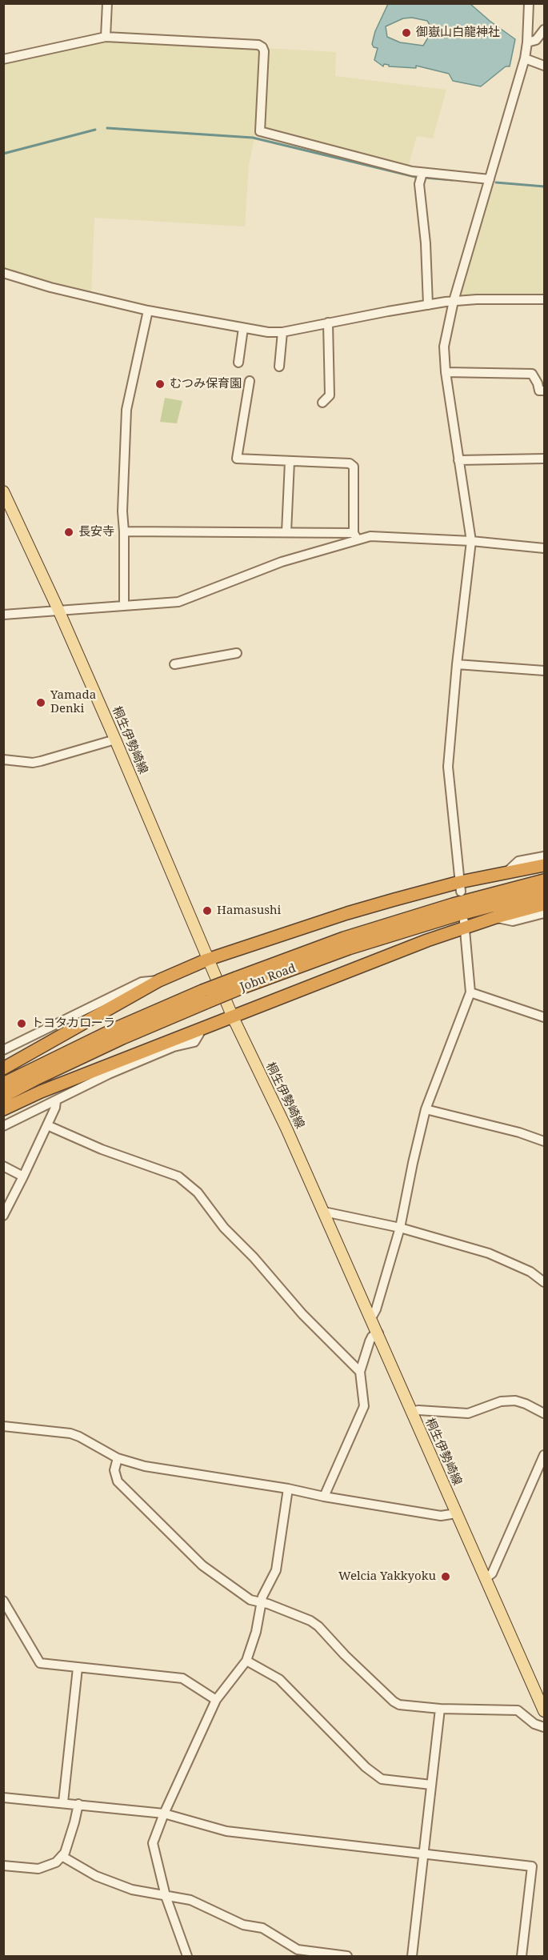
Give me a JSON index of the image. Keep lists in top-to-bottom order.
{
  "streets": {
    "highway": ["Jobu Road"],
    "main road": ["桐生伊勢崎線"]
  },
  "places": [
    "御嶽山白龍神社",
    "むつみ保育園",
    "長安寺",
    "Yamada Denki",
    "Hamasushi",
    "トヨタカローラ",
    "Welcia Yakkyoku"
  ]
}
